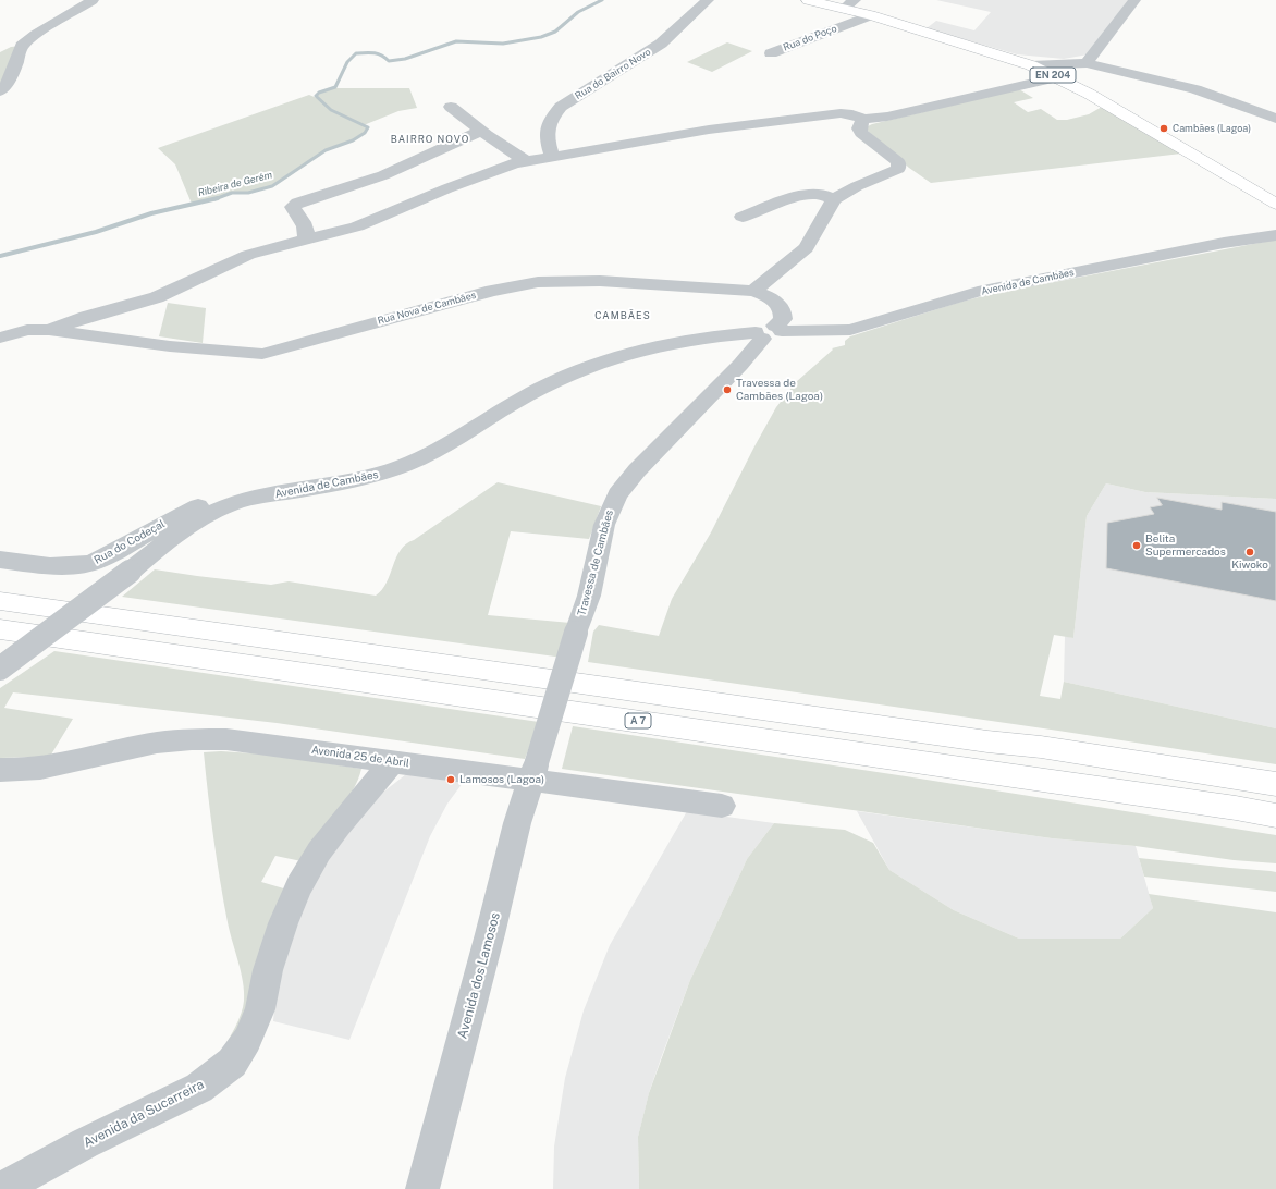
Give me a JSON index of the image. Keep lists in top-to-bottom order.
{
  "streets": {
    "main road": ["EN 204", "A 7"],
    "street": [
      "Rua do Poço",
      "Rua do Bairro Novo",
      "Avenida de Cambães",
      "Rua Nova de Cambães",
      "Rua do Codeçal",
      "Travessa de Cambães",
      "Avenida 25 de Abril",
      "Avenida dos Lamosos",
      "Avenida da Sucarreira"
    ]
  },
  "crossings": [
    ["Rua do Poço", "EN 204"],
    ["Avenida de Cambães", "Rua Nova de Cambães"],
    ["Avenida de Cambães", "Rua do Codeçal"],
    ["Avenida de Cambães", "Travessa de Cambães"],
    ["Rua Nova de Cambães", "Travessa de Cambães"],
    ["Travessa de Cambães", "Avenida 25 de Abril"],
    ["Travessa de Cambães", "Avenida dos Lamosos"],
    ["Avenida 25 de Abril", "Avenida dos Lamosos"],
    ["Avenida 25 de Abril", "Avenida da Sucarreira"]
  ],
  "districts": ["BAIRRO NOVO", "CAMBÃES"],
  "water": ["Ribeira de Gerêm"],
  "places": [
    "Cambães (Lagoa)",
    "Travessa de Cambães (Lagoa)",
    "Belita Supermercados",
    "Kiwoko",
    "Lamosos (Lagoa)"
  ]
}
